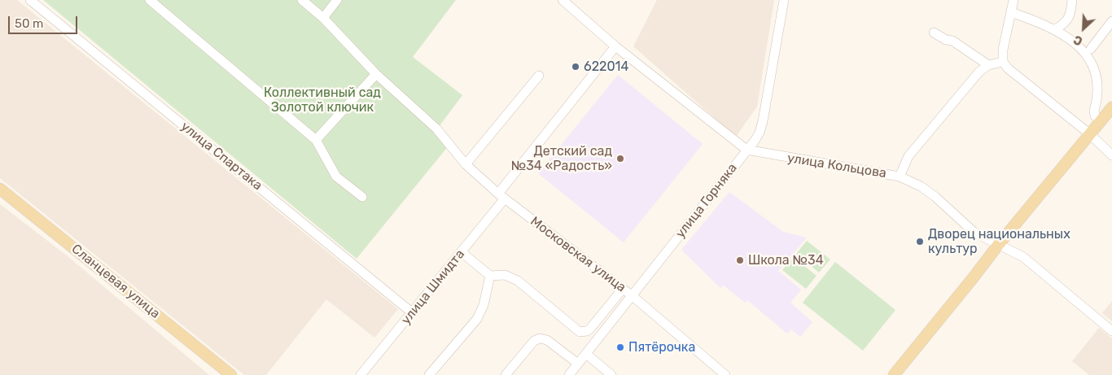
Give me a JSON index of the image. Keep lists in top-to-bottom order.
{
  "streets": {
    "main road": ["Сланцевая улица"],
    "street": [
      "улица Спартака",
      "улица Кольцова",
      "улица Горняка",
      "Московская улица",
      "улица Шмидта"
    ]
  },
  "crossings": [
    ["улица Спартака", "улица Шмидта"],
    ["улица Кольцова", "улица Горняка"],
    ["улица Кольцова", "улица Шмидта"],
    ["улица Горняка", "Московская улица"],
    ["Московская улица", "улица Шмидта"]
  ],
  "parks": ["Коллективный сад Золотой ключик"],
  "places": [
    "622014",
    "Детский сад №34 «Радость»",
    "Дворец национальных культур",
    "Школа №34",
    "Пятёрочка"
  ],
  "scale_bar": "50 m",
  "north": "bottom left"
}
